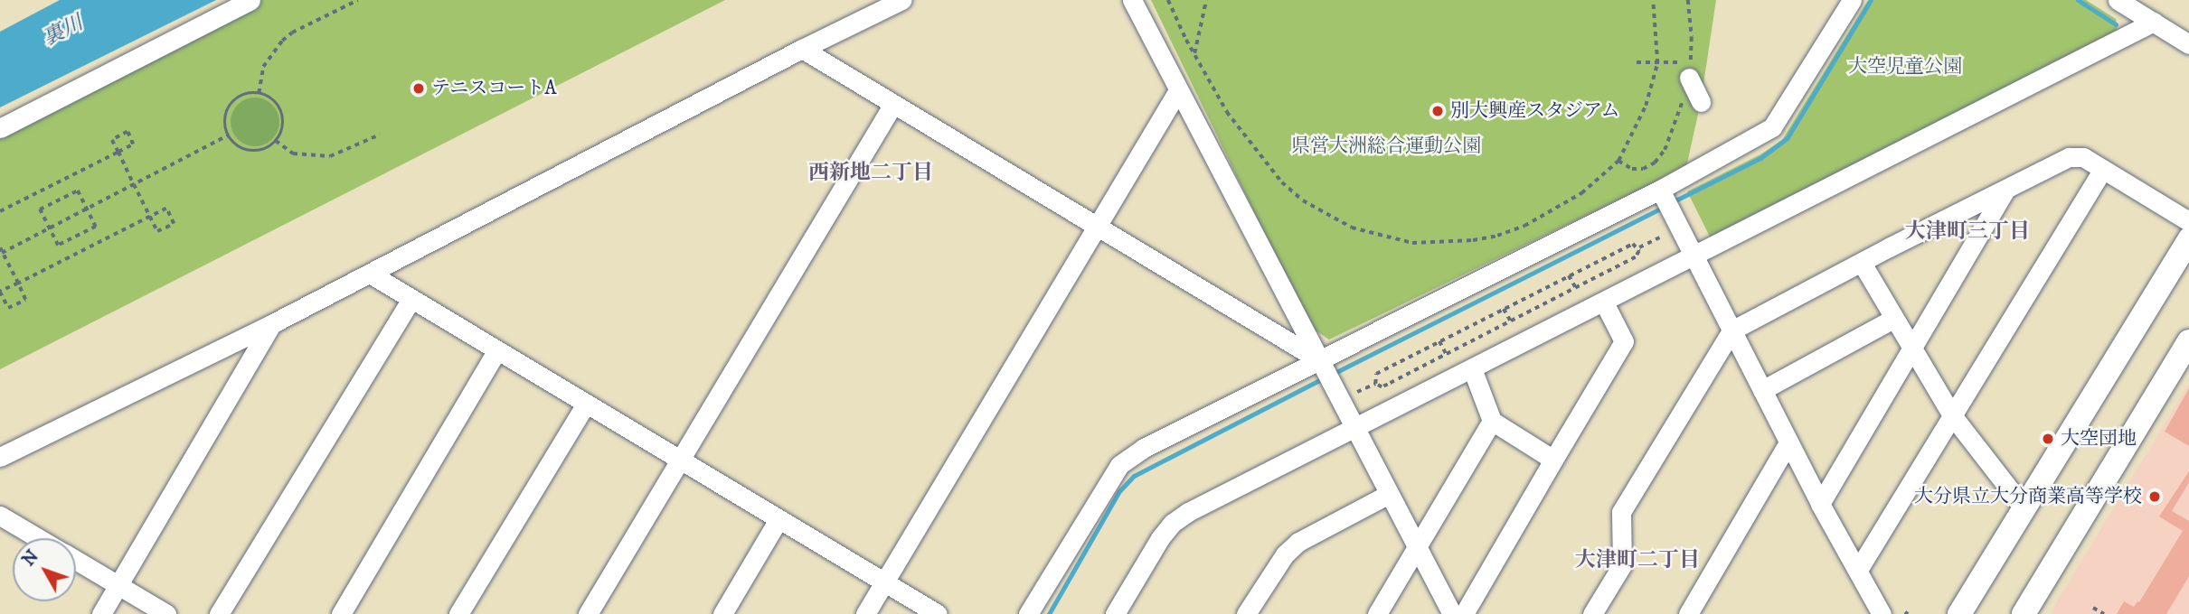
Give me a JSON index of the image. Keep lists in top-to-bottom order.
{
  "districts": ["西新地二丁目", "大津町三丁目", "大津町二丁目"],
  "water": ["裏川"],
  "parks": ["大空児童公園", "県営大洲総合運動公園"],
  "places": [
    "テニスコートA",
    "別大興産スタジアム",
    "大空団地",
    "大分県立大分商業高等学校"
  ],
  "north": "top left"
}
